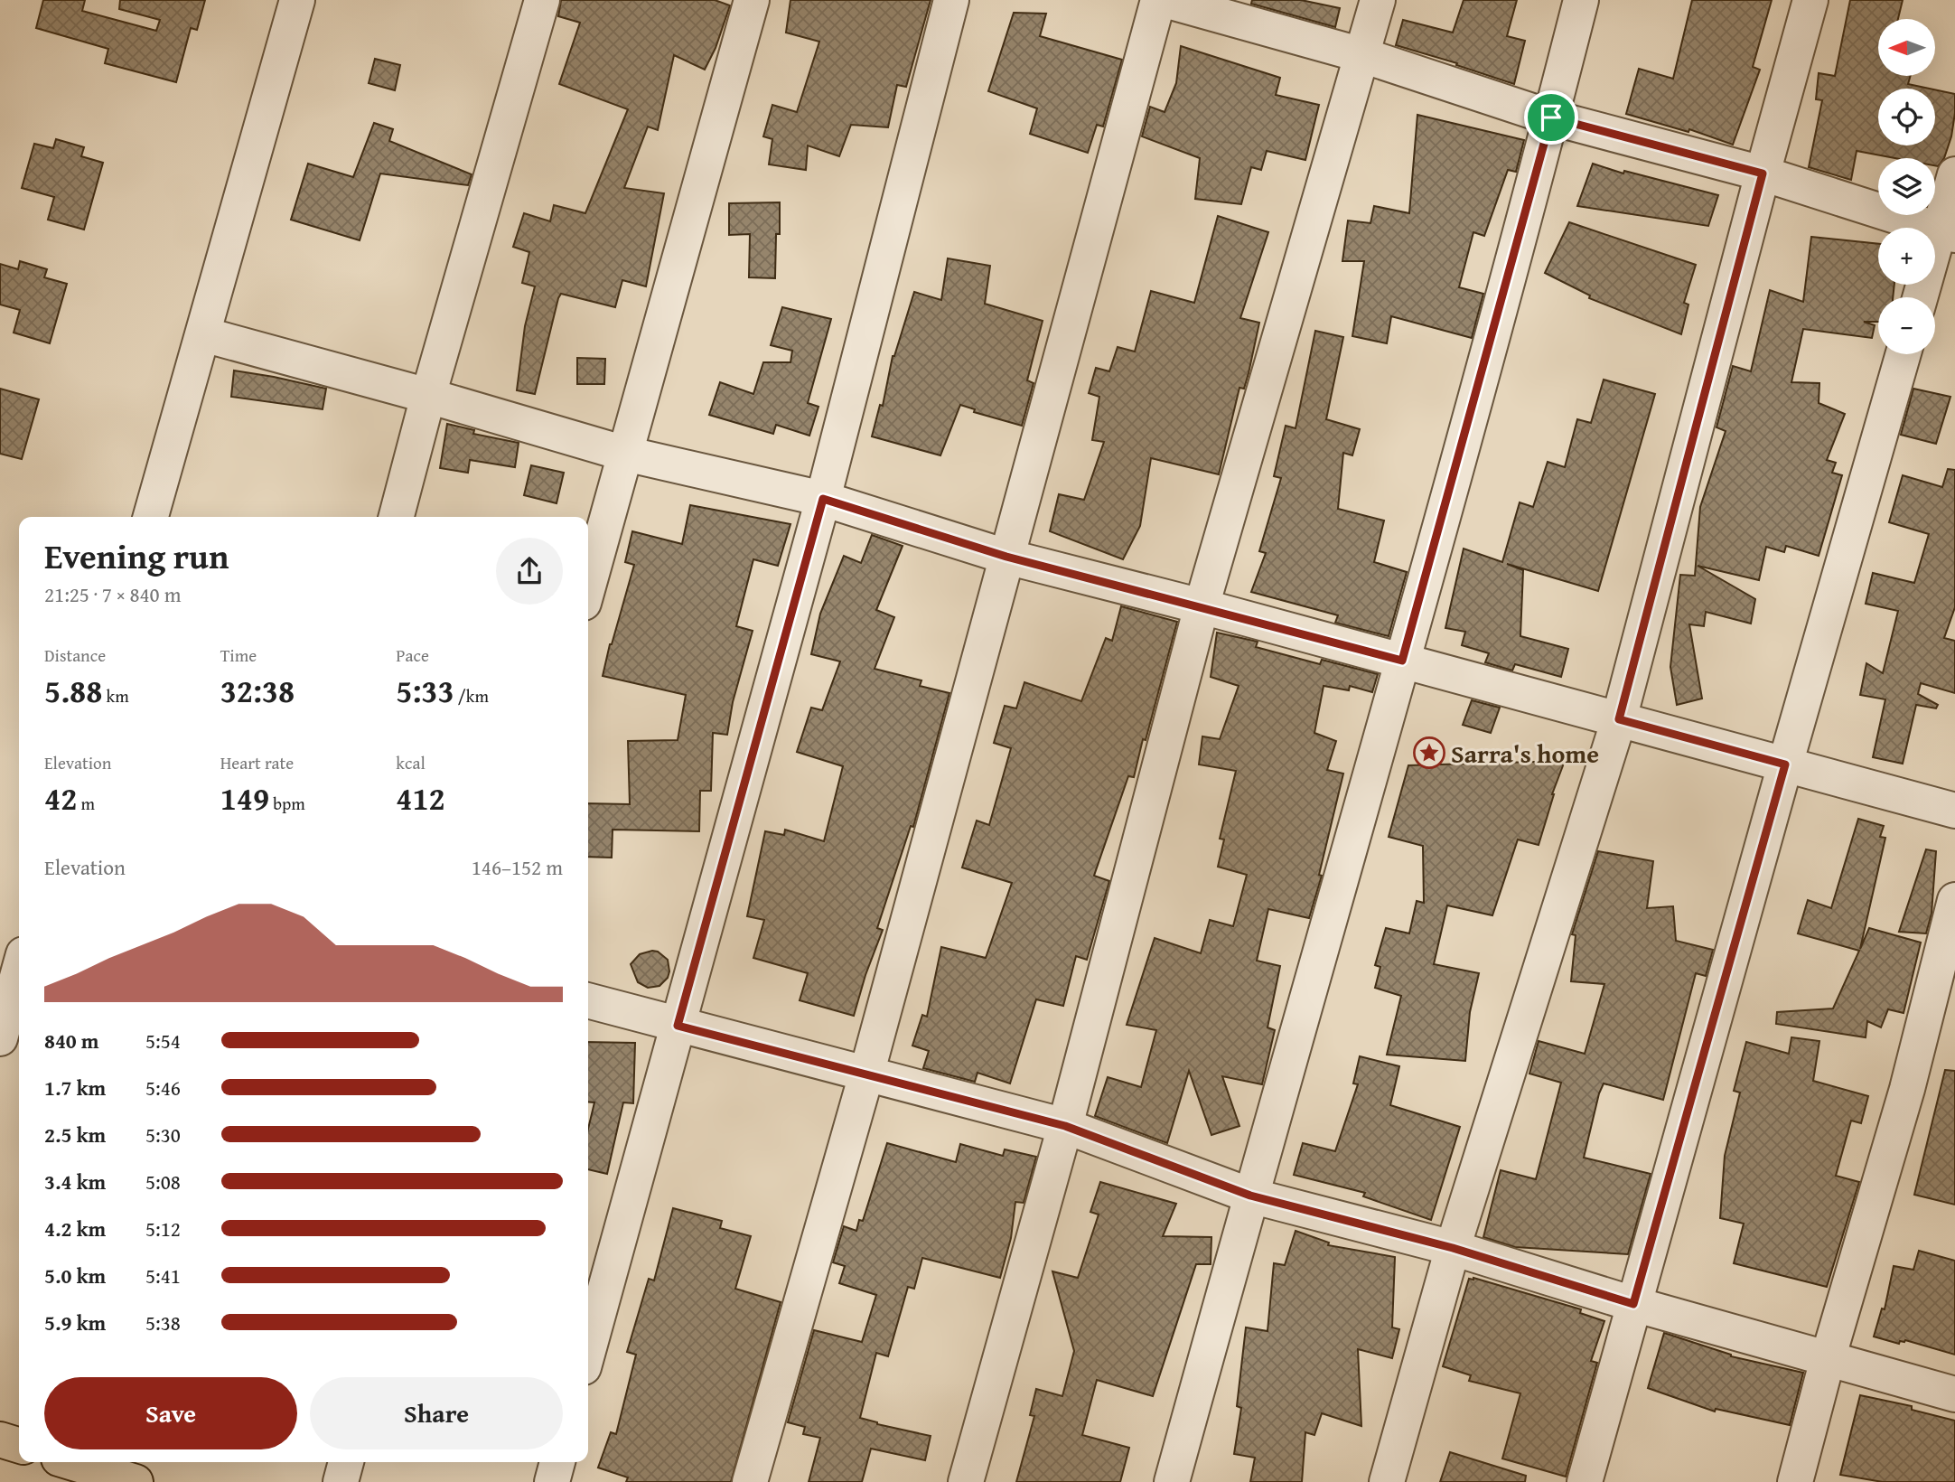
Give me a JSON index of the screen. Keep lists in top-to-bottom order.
{
  "places": {
    "place": ["Sarra's home"]
  },
  "north": "left",
  "page": {
    "map_buttons": ["+", "−"],
    "heading": ["Evening run", "21:25 · 7 × 840 m"],
    "stats": [
      ["Distance", "5.88 km"],
      ["Time", "32:38"],
      ["Pace", "5:33 /km"],
      ["Elevation", "42 m"],
      ["Heart rate", "149 bpm"],
      ["kcal", "412"]
    ],
    "chart": ["Elevation", "146–152 m"],
    "list": [
      {
        "name": "840 m",
        "note": "5:54"
      },
      {
        "name": "1.7 km",
        "note": "5:46"
      },
      {
        "name": "2.5 km",
        "note": "5:30"
      },
      {
        "name": "3.4 km",
        "note": "5:08"
      },
      {
        "name": "4.2 km",
        "note": "5:12"
      },
      {
        "name": "5.0 km",
        "note": "5:41"
      },
      {
        "name": "5.9 km",
        "note": "5:38"
      }
    ],
    "buttons": ["Save", "Share"]
  }
}
